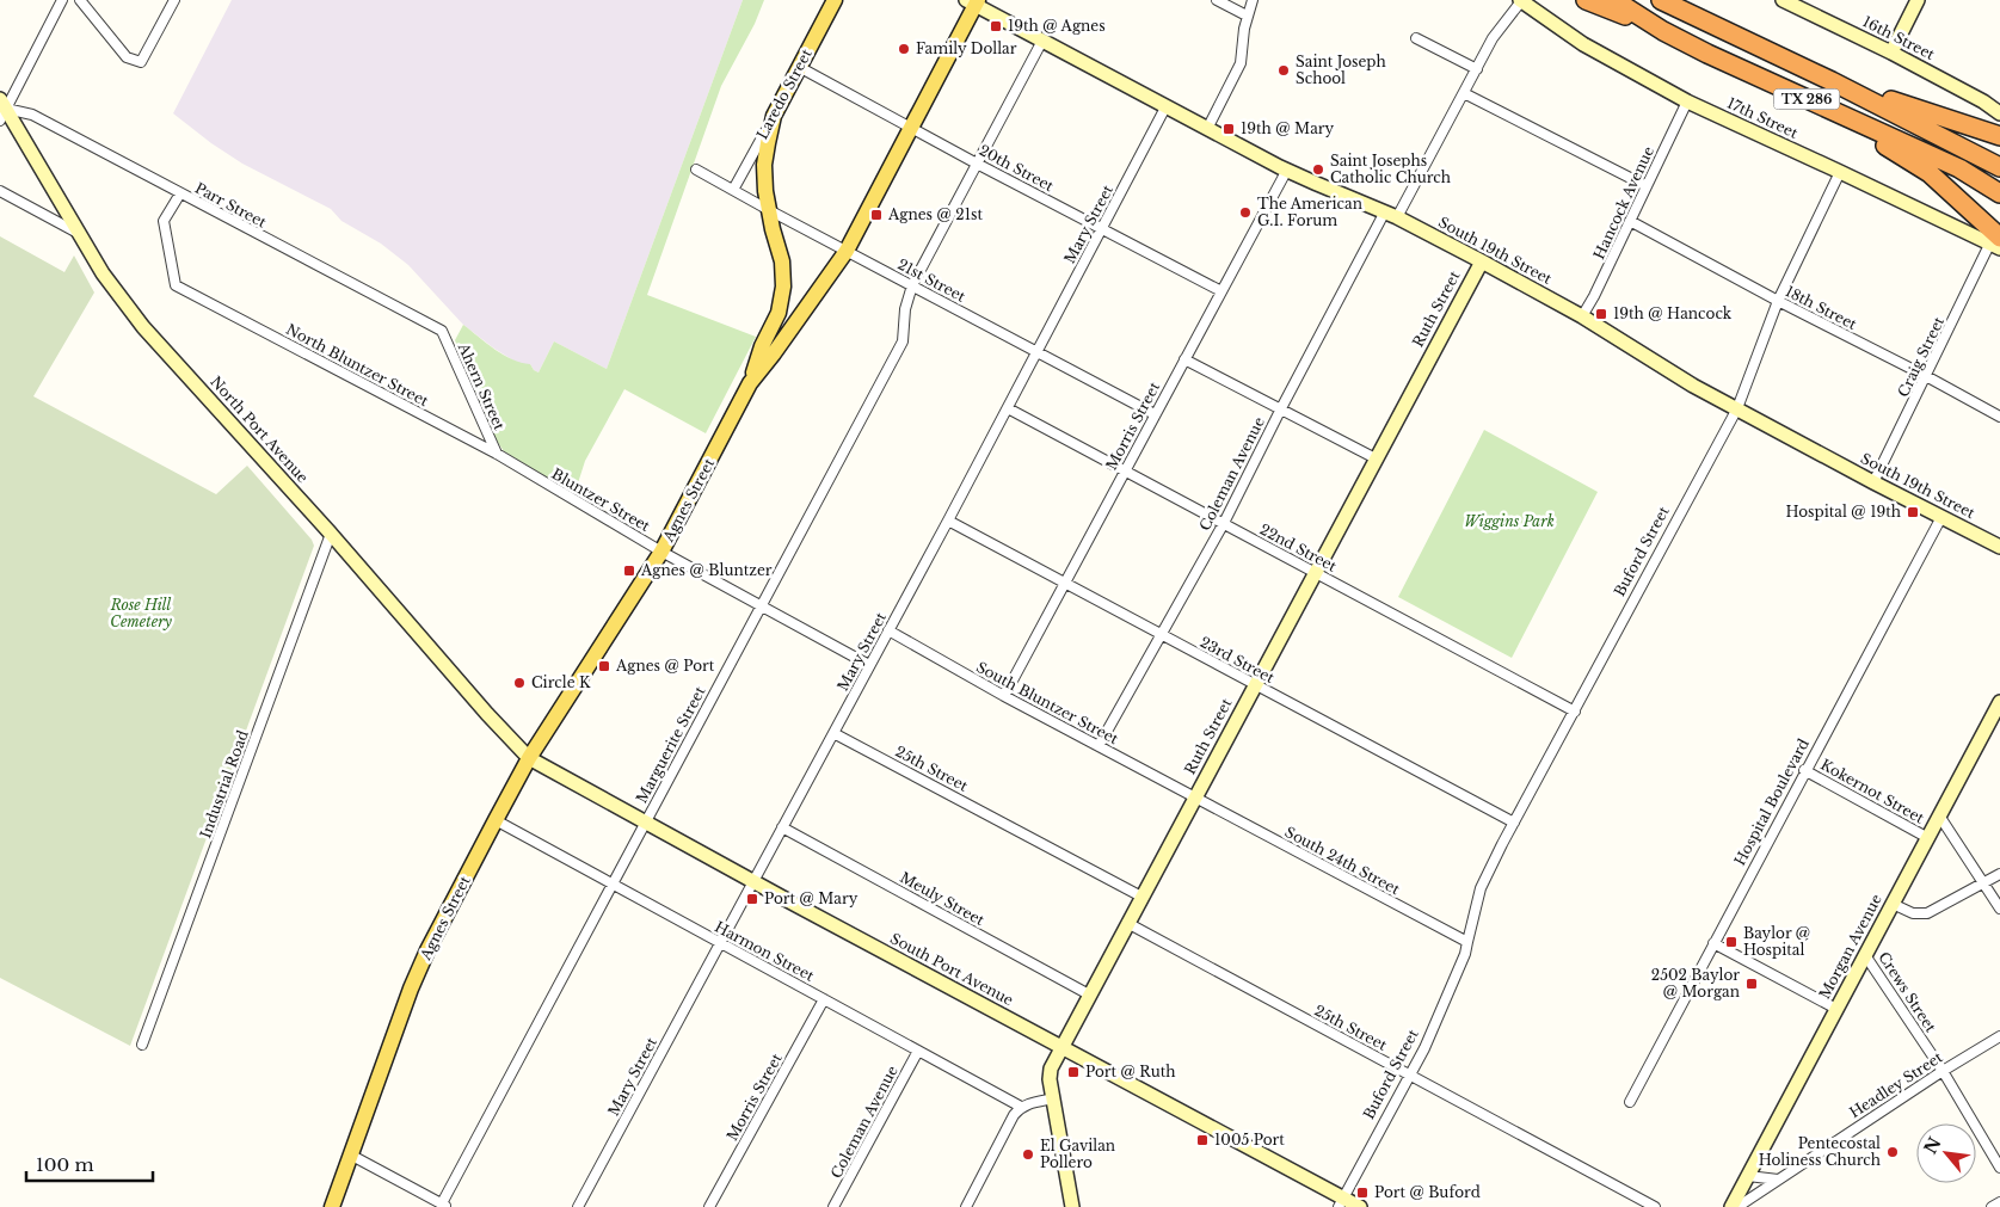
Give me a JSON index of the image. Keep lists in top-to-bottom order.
{
  "streets": {
    "highway": ["TX 286"],
    "main road": [
      "16th Street",
      "Laredo Street",
      "17th Street",
      "South 19th Street",
      "Ruth Street",
      "North Port Avenue",
      "Agnes Street",
      "Morgan Avenue",
      "South Port Avenue"
    ],
    "street": [
      "20th Street",
      "Hancock Avenue",
      "Parr Street",
      "Mary Street",
      "21st Street",
      "18th Street",
      "Craig Street",
      "North Bluntzer Street",
      "Ahern Street",
      "Morris Street",
      "Coleman Avenue",
      "Bluntzer Street",
      "22nd Street",
      "Buford Street",
      "23rd Street",
      "South Bluntzer Street",
      "Marguerite Street",
      "25th Street",
      "Industrial Road",
      "Kokernot Street",
      "Hospital Boulevard",
      "South 24th Street",
      "Meuly Street",
      "Harmon Street",
      "Crews Street",
      "Headley Street"
    ]
  },
  "crossings": [
    ["Laredo Street", "20th Street"],
    ["Laredo Street", "21st Street"],
    ["17th Street", "Hancock Avenue"],
    ["17th Street", "Craig Street"],
    ["17th Street", "Coleman Avenue"],
    ["17th Street", "Buford Street"],
    ["20th Street", "Mary Street"],
    ["20th Street", "Morris Street"],
    ["20th Street", "Agnes Street"],
    ["20th Street", "Marguerite Street"],
    ["Hancock Avenue", "South 19th Street"],
    ["Hancock Avenue", "18th Street"],
    ["Parr Street", "North Bluntzer Street"],
    ["Parr Street", "Ahern Street"],
    ["Parr Street", "North Port Avenue"],
    ["Mary Street", "South 19th Street"],
    ["Mary Street", "21st Street"],
    ["Mary Street", "22nd Street"],
    ["Mary Street", "23rd Street"],
    ["Mary Street", "South Bluntzer Street"],
    ["Mary Street", "25th Street"],
    ["Mary Street", "Meuly Street"],
    ["Mary Street", "Harmon Street"],
    ["Mary Street", "South Port Avenue"],
    ["South 19th Street", "Ruth Street"],
    ["South 19th Street", "Craig Street"],
    ["South 19th Street", "Morris Street"],
    ["South 19th Street", "Coleman Avenue"],
    ["South 19th Street", "Agnes Street"],
    ["South 19th Street", "Buford Street"],
    ["South 19th Street", "Marguerite Street"],
    ["South 19th Street", "Hospital Boulevard"],
    ["21st Street", "Morris Street"],
    ["21st Street", "Agnes Street"],
    ["21st Street", "Marguerite Street"],
    ["18th Street", "Craig Street"],
    ["18th Street", "Buford Street"],
    ["Ruth Street", "22nd Street"],
    ["Ruth Street", "23rd Street"],
    ["Ruth Street", "South Bluntzer Street"],
    ["Ruth Street", "25th Street"],
    ["Ruth Street", "South 24th Street"],
    ["Ruth Street", "Meuly Street"],
    ["Ruth Street", "South Port Avenue"],
    ["North Bluntzer Street", "Ahern Street"],
    ["North Bluntzer Street", "Bluntzer Street"],
    ["Morris Street", "22nd Street"],
    ["Morris Street", "23rd Street"],
    ["Morris Street", "South Bluntzer Street"],
    ["Morris Street", "Harmon Street"],
    ["North Port Avenue", "Agnes Street"],
    ["North Port Avenue", "Industrial Road"],
    ["North Port Avenue", "South Port Avenue"],
    ["Coleman Avenue", "22nd Street"],
    ["Coleman Avenue", "23rd Street"],
    ["Coleman Avenue", "South Bluntzer Street"],
    ["Coleman Avenue", "Harmon Street"],
    ["Bluntzer Street", "Agnes Street"],
    ["Agnes Street", "Harmon Street"],
    ["Agnes Street", "South Port Avenue"],
    ["22nd Street", "Buford Street"],
    ["Buford Street", "23rd Street"],
    ["Buford Street", "25th Street"],
    ["Buford Street", "South 24th Street"],
    ["Buford Street", "South Port Avenue"],
    ["South Bluntzer Street", "South 24th Street"],
    ["Marguerite Street", "Harmon Street"],
    ["Marguerite Street", "South Port Avenue"],
    ["Kokernot Street", "Hospital Boulevard"],
    ["Kokernot Street", "Morgan Avenue"],
    ["Morgan Avenue", "Crews Street"],
    ["Crews Street", "Headley Street"]
  ],
  "parks": ["Wiggins Park", "Rose Hill Cemetery"],
  "places": {
    "transit": [
      "19th @ Agnes",
      "19th @ Mary",
      "Agnes @ 21st",
      "19th @ Hancock",
      "Hospital @ 19th",
      "Agnes @ Bluntzer",
      "Agnes @ Port",
      "Port @ Mary",
      "Baylor @ Hospital",
      "2502 Baylor @ Morgan",
      "Port @ Ruth",
      "1005 Port",
      "Port @ Buford"
    ],
    "other": [
      "Family Dollar",
      "Saint Joseph School",
      "Saint Josephs Catholic Church",
      "The American G.I. Forum",
      "Circle K",
      "Pentecostal Holiness Church",
      "El Gavilan Pollero"
    ]
  },
  "scale_bar": "100 m",
  "north": "top left"
}
